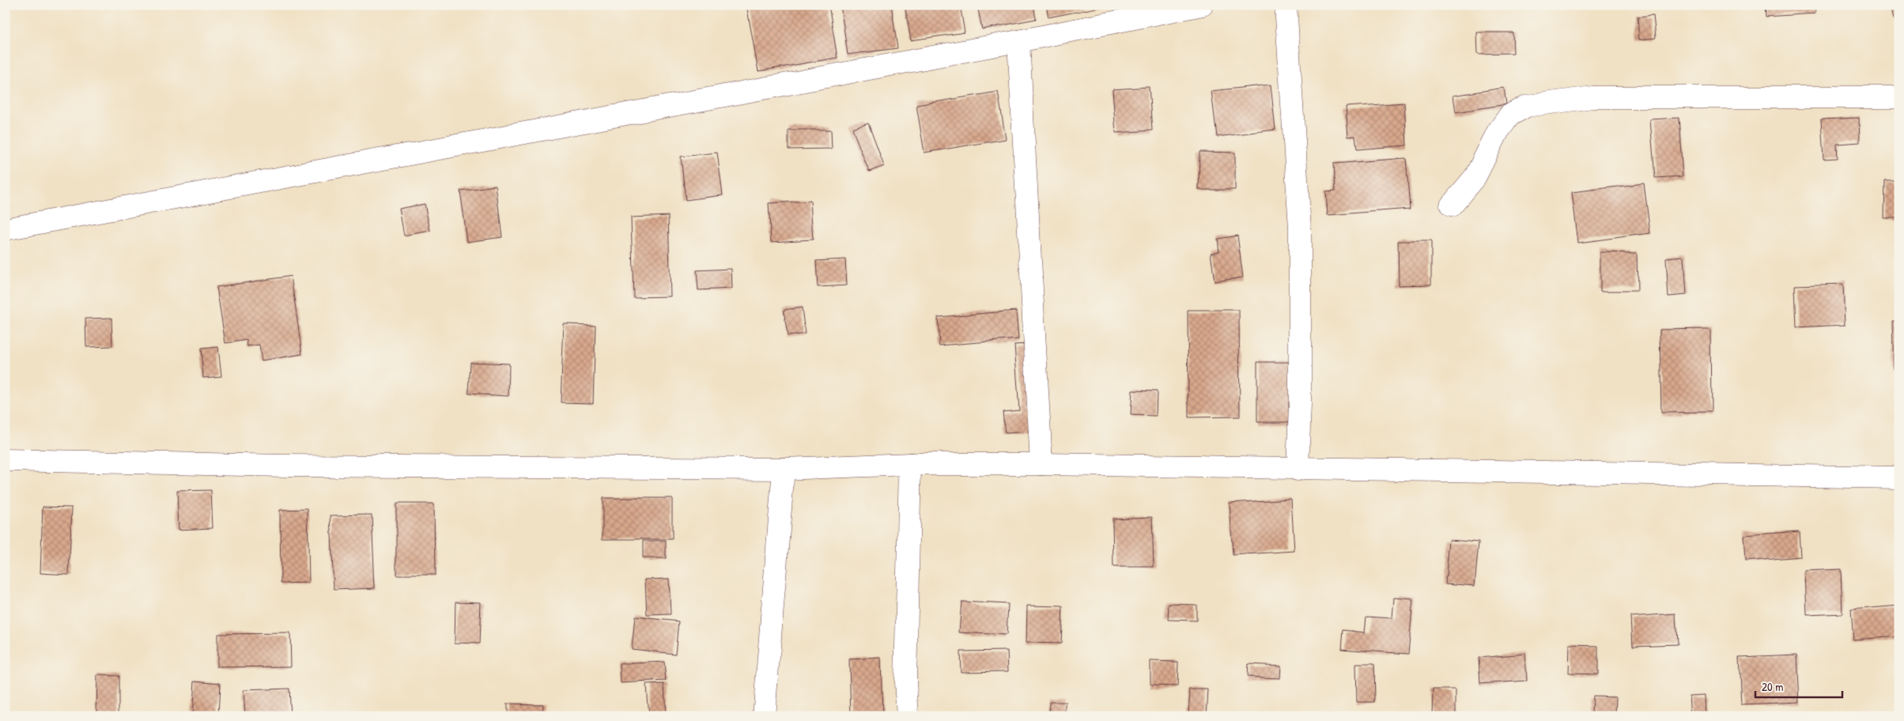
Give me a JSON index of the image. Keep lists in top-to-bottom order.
{
  "scale_bar": "20 m"
}
